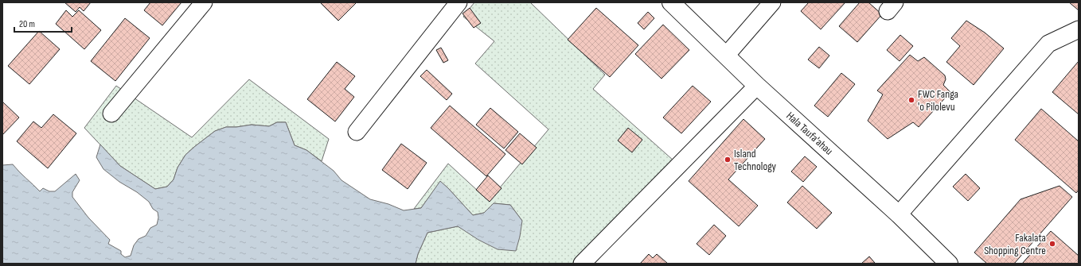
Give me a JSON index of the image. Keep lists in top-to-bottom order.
{
  "streets": {
    "main road": ["Hala Taufa'ahau"]
  },
  "places": ["FWC Fanga 'o Pilolevu", "Island Technology", "Fakalata Shopping Centre"],
  "scale_bar": "20 m"
}
